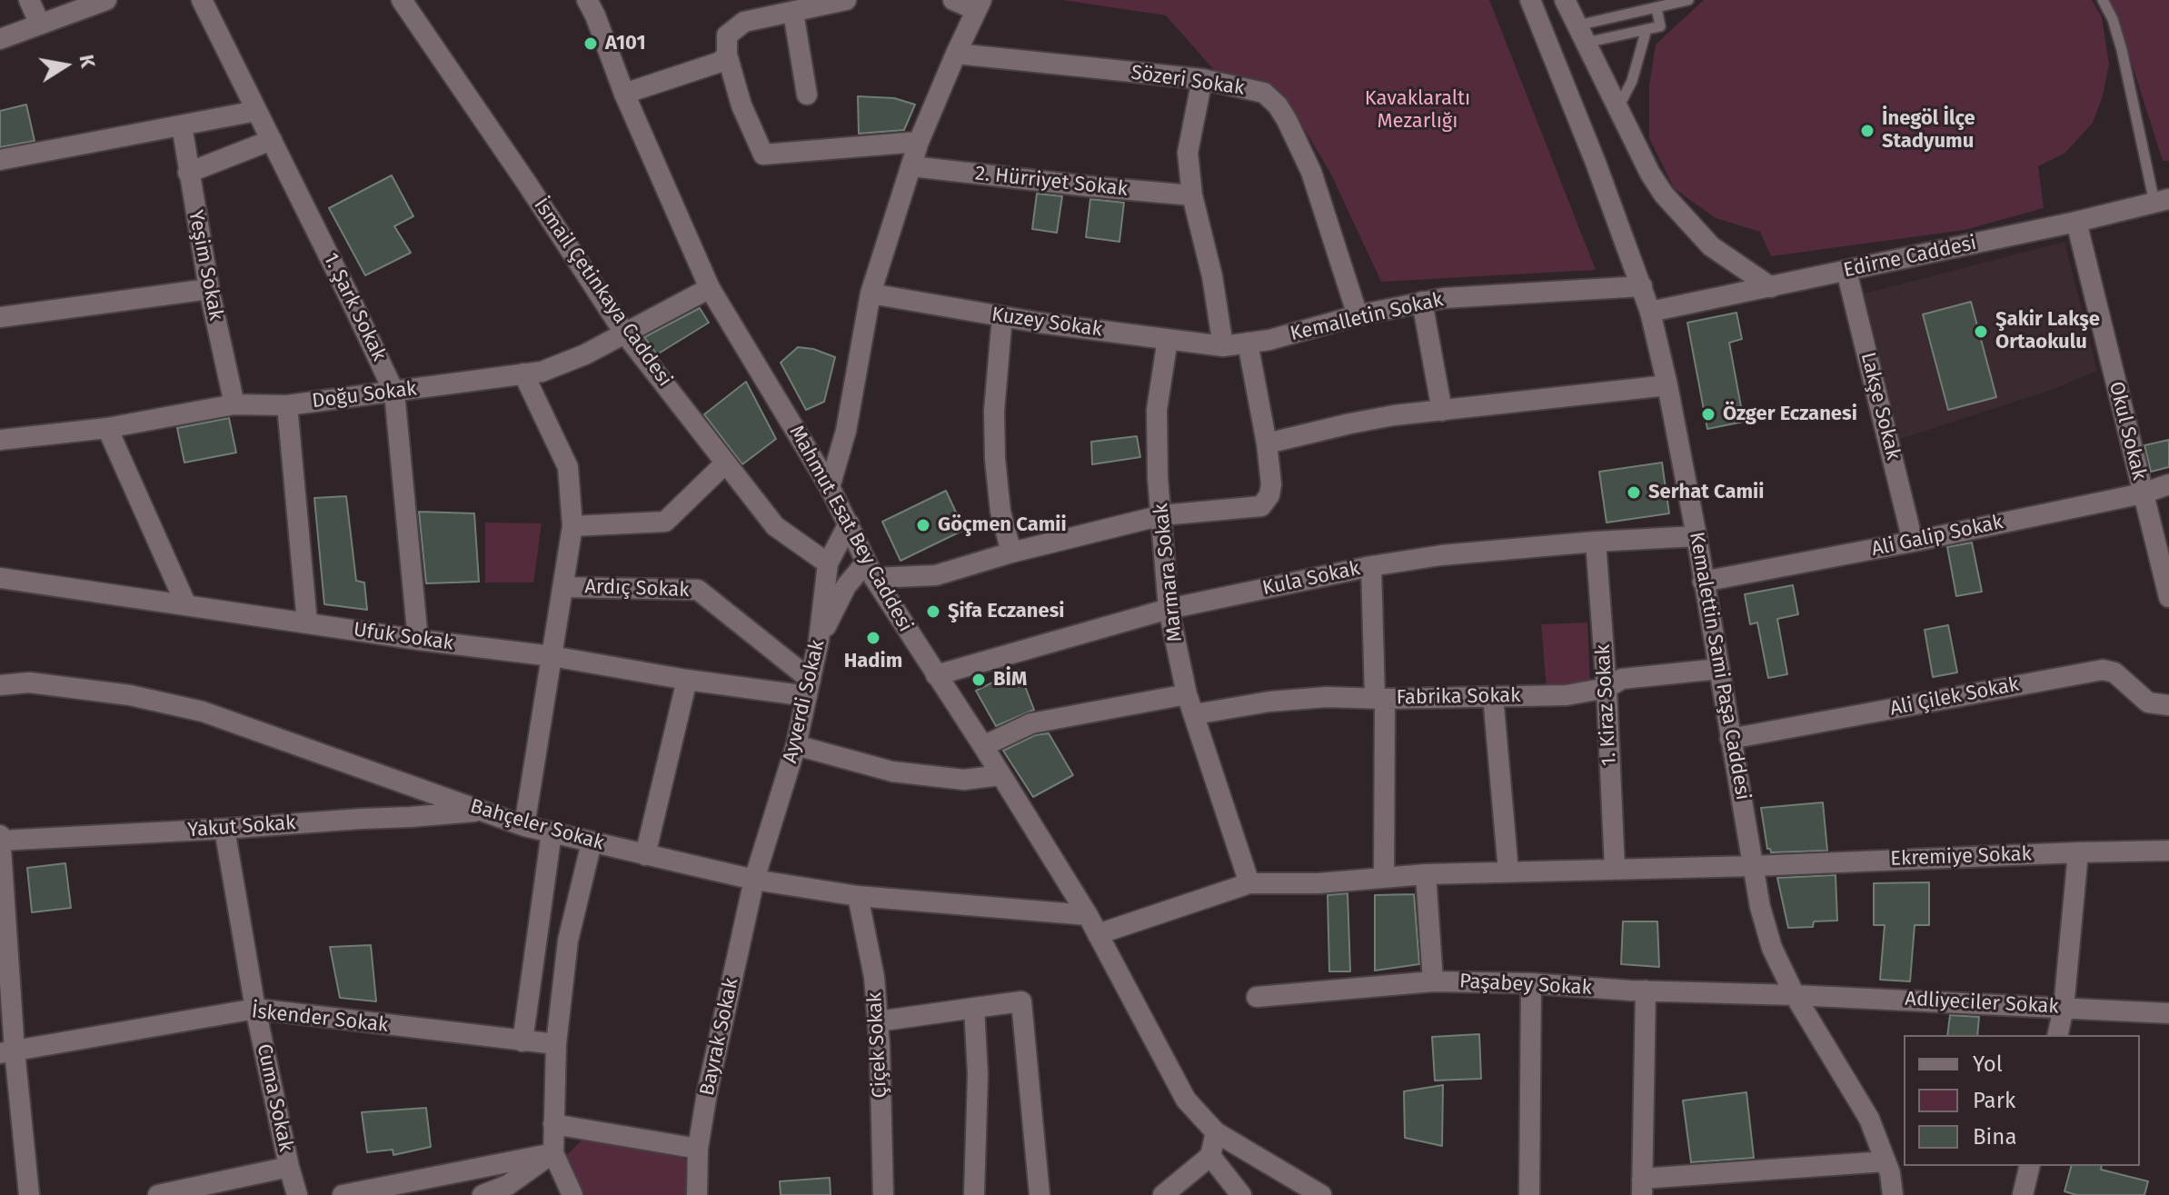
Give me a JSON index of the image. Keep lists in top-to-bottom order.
{
  "streets": {
    "street": [
      "Sözeri Sokak",
      "2. Hürriyet Sokak",
      "Edirne Caddesi",
      "Yeşim Sokak",
      "İsmail Çetinkaya Caddesi",
      "1. Şark Sokak",
      "Kemalletin Sokak",
      "Kuzey Sokak",
      "Doğu Sokak",
      "Lakşe Sokak",
      "Okul Sokak",
      "Mahmut Esat Bey Caddesi",
      "Ali Galip Sokak",
      "Marmara Sokak",
      "Kula Sokak",
      "Ardıç Sokak",
      "Ufuk Sokak",
      "Kemalettin Sami Paşa Caddesi",
      "Fabrika Sokak",
      "Ali Çilek Sokak",
      "Ayverdi Sokak",
      "1. Kiraz Sokak",
      "Bahçeler Sokak",
      "Yakut Sokak",
      "Ekremiye Sokak",
      "Paşabey Sokak",
      "Adliyeciler Sokak",
      "İskender Sokak",
      "Bayrak Sokak",
      "Çiçek Sokak",
      "Cuma Sokak"
    ]
  },
  "crossings": [
    ["Sözeri Sokak", "Kemalletin Sokak"],
    ["Edirne Caddesi", "Lakşe Sokak"],
    ["Edirne Caddesi", "Okul Sokak"],
    ["Edirne Caddesi", "Kemalettin Sami Paşa Caddesi"],
    ["Yeşim Sokak", "Doğu Sokak"],
    ["İsmail Çetinkaya Caddesi", "Doğu Sokak"],
    ["İsmail Çetinkaya Caddesi", "Ayverdi Sokak"],
    ["1. Şark Sokak", "Doğu Sokak"],
    ["1. Şark Sokak", "Ufuk Sokak"],
    ["Kemalletin Sokak", "Kuzey Sokak"],
    ["Kemalletin Sokak", "Kemalettin Sami Paşa Caddesi"],
    ["Kuzey Sokak", "Marmara Sokak"],
    ["Doğu Sokak", "Mahmut Esat Bey Caddesi"],
    ["Lakşe Sokak", "Ali Galip Sokak"],
    ["Okul Sokak", "Ali Galip Sokak"],
    ["Mahmut Esat Bey Caddesi", "Kula Sokak"],
    ["Mahmut Esat Bey Caddesi", "Ayverdi Sokak"],
    ["Mahmut Esat Bey Caddesi", "Bahçeler Sokak"],
    ["Mahmut Esat Bey Caddesi", "Ekremiye Sokak"],
    ["Ali Galip Sokak", "Kemalettin Sami Paşa Caddesi"],
    ["Marmara Sokak", "Kula Sokak"],
    ["Marmara Sokak", "Fabrika Sokak"],
    ["Marmara Sokak", "Ekremiye Sokak"],
    ["Kula Sokak", "Kemalettin Sami Paşa Caddesi"],
    ["Kula Sokak", "1. Kiraz Sokak"],
    ["Ardıç Sokak", "Ufuk Sokak"],
    ["Ardıç Sokak", "Ayverdi Sokak"],
    ["Ufuk Sokak", "Ayverdi Sokak"],
    ["Kemalettin Sami Paşa Caddesi", "Fabrika Sokak"],
    ["Kemalettin Sami Paşa Caddesi", "Ali Çilek Sokak"],
    ["Kemalettin Sami Paşa Caddesi", "Ekremiye Sokak"],
    ["Kemalettin Sami Paşa Caddesi", "Paşabey Sokak"],
    ["Kemalettin Sami Paşa Caddesi", "Adliyeciler Sokak"],
    ["Fabrika Sokak", "1. Kiraz Sokak"],
    ["Ayverdi Sokak", "Bahçeler Sokak"],
    ["Ayverdi Sokak", "Bayrak Sokak"],
    ["1. Kiraz Sokak", "Ekremiye Sokak"],
    ["Bahçeler Sokak", "Yakut Sokak"],
    ["Bahçeler Sokak", "Bayrak Sokak"],
    ["Bahçeler Sokak", "Çiçek Sokak"],
    ["Yakut Sokak", "Cuma Sokak"],
    ["Paşabey Sokak", "Adliyeciler Sokak"],
    ["İskender Sokak", "Cuma Sokak"]
  ],
  "parks": ["Kavaklaraltı Mezarlığı"],
  "places": [
    "A101",
    "İnegöl İlçe Stadyumu",
    "Şakir Lakşe Ortaokulu",
    "Özger Eczanesi",
    "Serhat Camii",
    "Göçmen Camii",
    "Şifa Eczanesi",
    "Hadim",
    "BİM"
  ],
  "legend": ["Yol", "Park", "Bina"],
  "north": "right"
}
